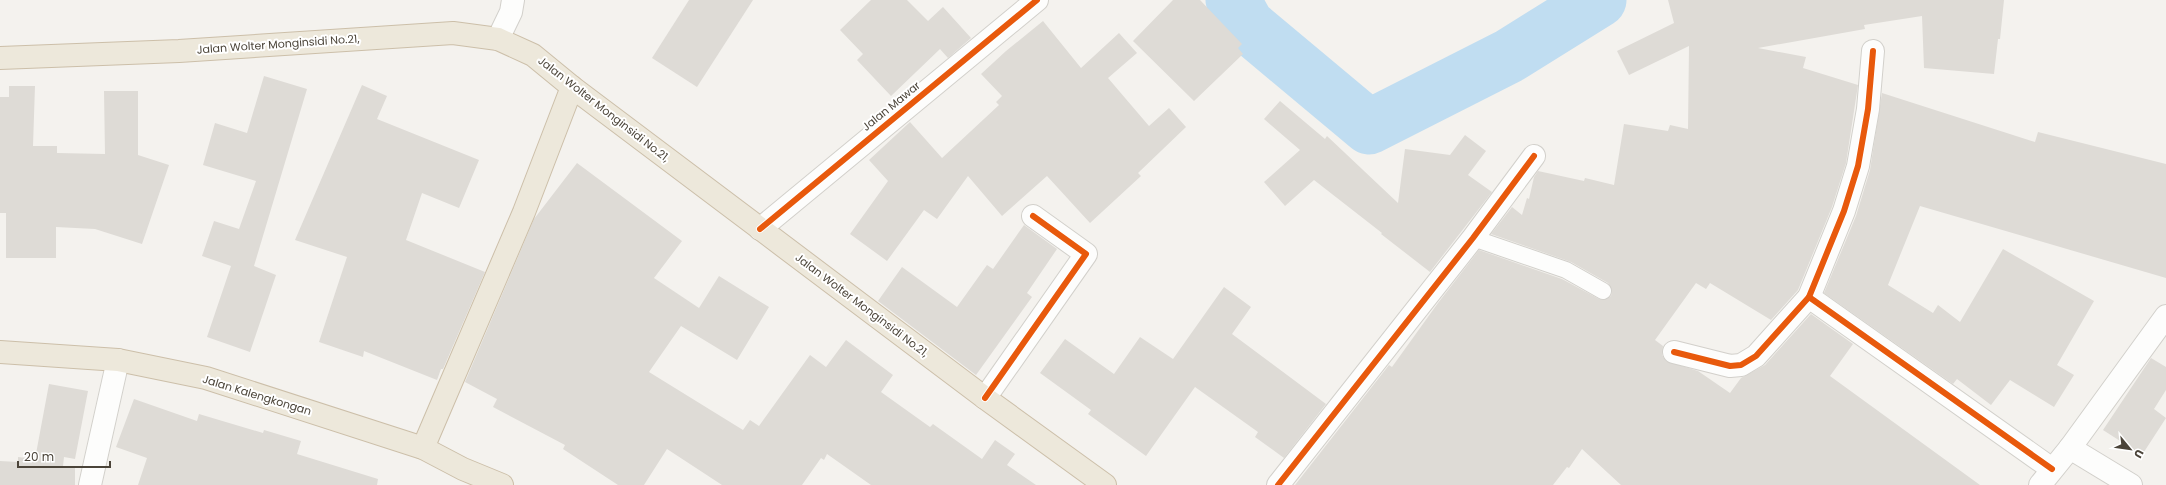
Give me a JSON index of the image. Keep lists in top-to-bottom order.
{
  "streets": {
    "highway": ["Jalan Wolter Monginsidi No.21,", "Jalan Kalengkongan"],
    "street": ["Jalan Mawar"]
  },
  "crossings": [
    ["Jalan Wolter Monginsidi No.21,", "Jalan Mawar"]
  ],
  "scale_bar": "20 m",
  "north": "bottom right"
}
